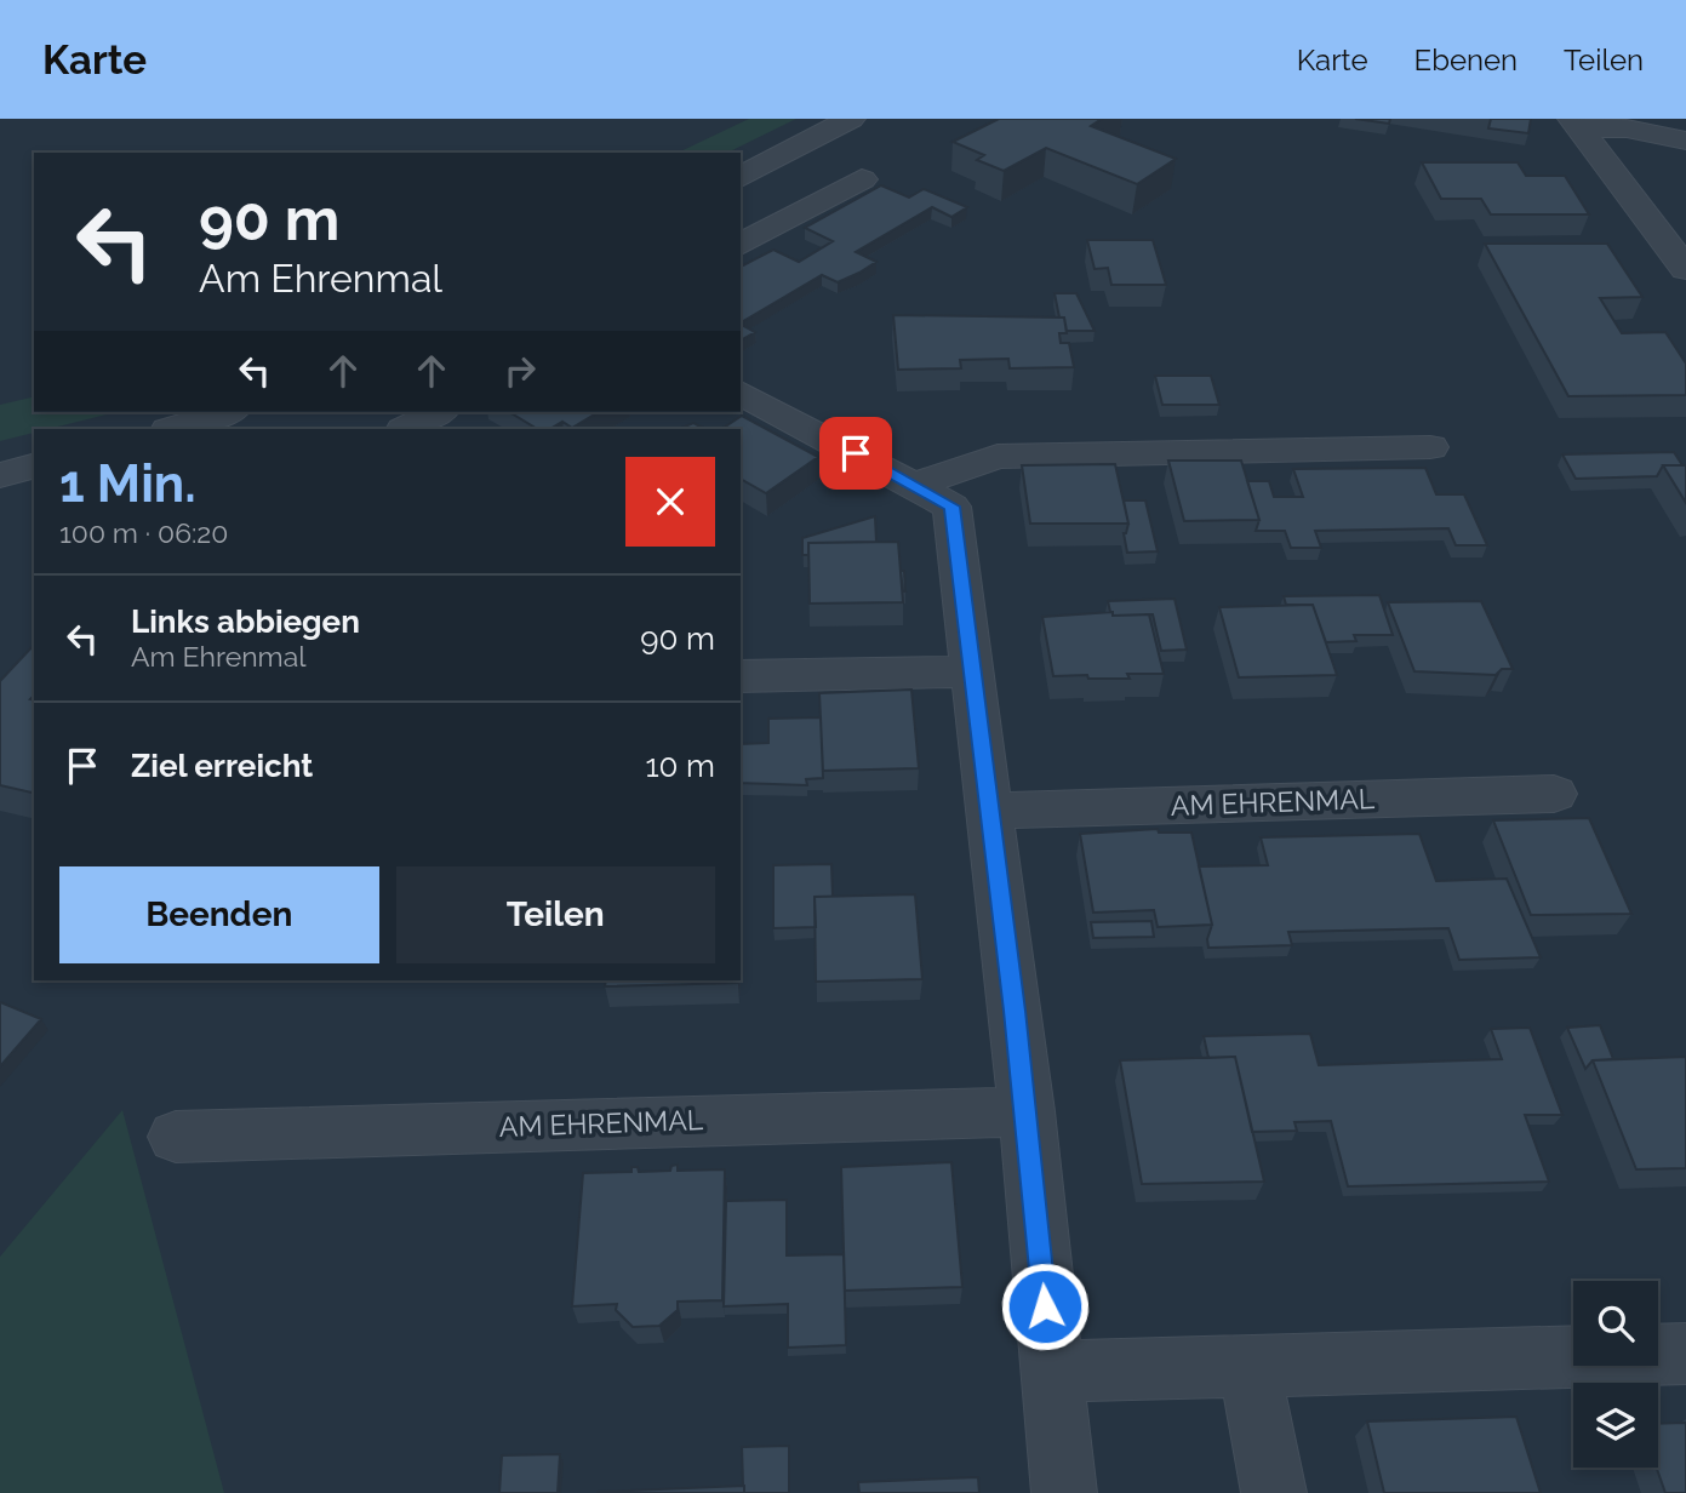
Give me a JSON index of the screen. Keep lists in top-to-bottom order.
{
  "streets": {
    "street": ["AM EHRENMAL"]
  },
  "page": {
    "header": "Karte",
    "nav": ["Karte", "Ebenen", "Teilen"],
    "turn": ["90 m", "Am Ehrenmal"],
    "heading": ["1 Min.", "100 m · 06:20"],
    "list": [
      {
        "name": "Links abbiegen",
        "note": "Am Ehrenmal",
        "value": "90 m"
      },
      {
        "name": "Ziel erreicht",
        "value": "10 m"
      }
    ],
    "buttons": ["Beenden", "Teilen"]
  }
}
